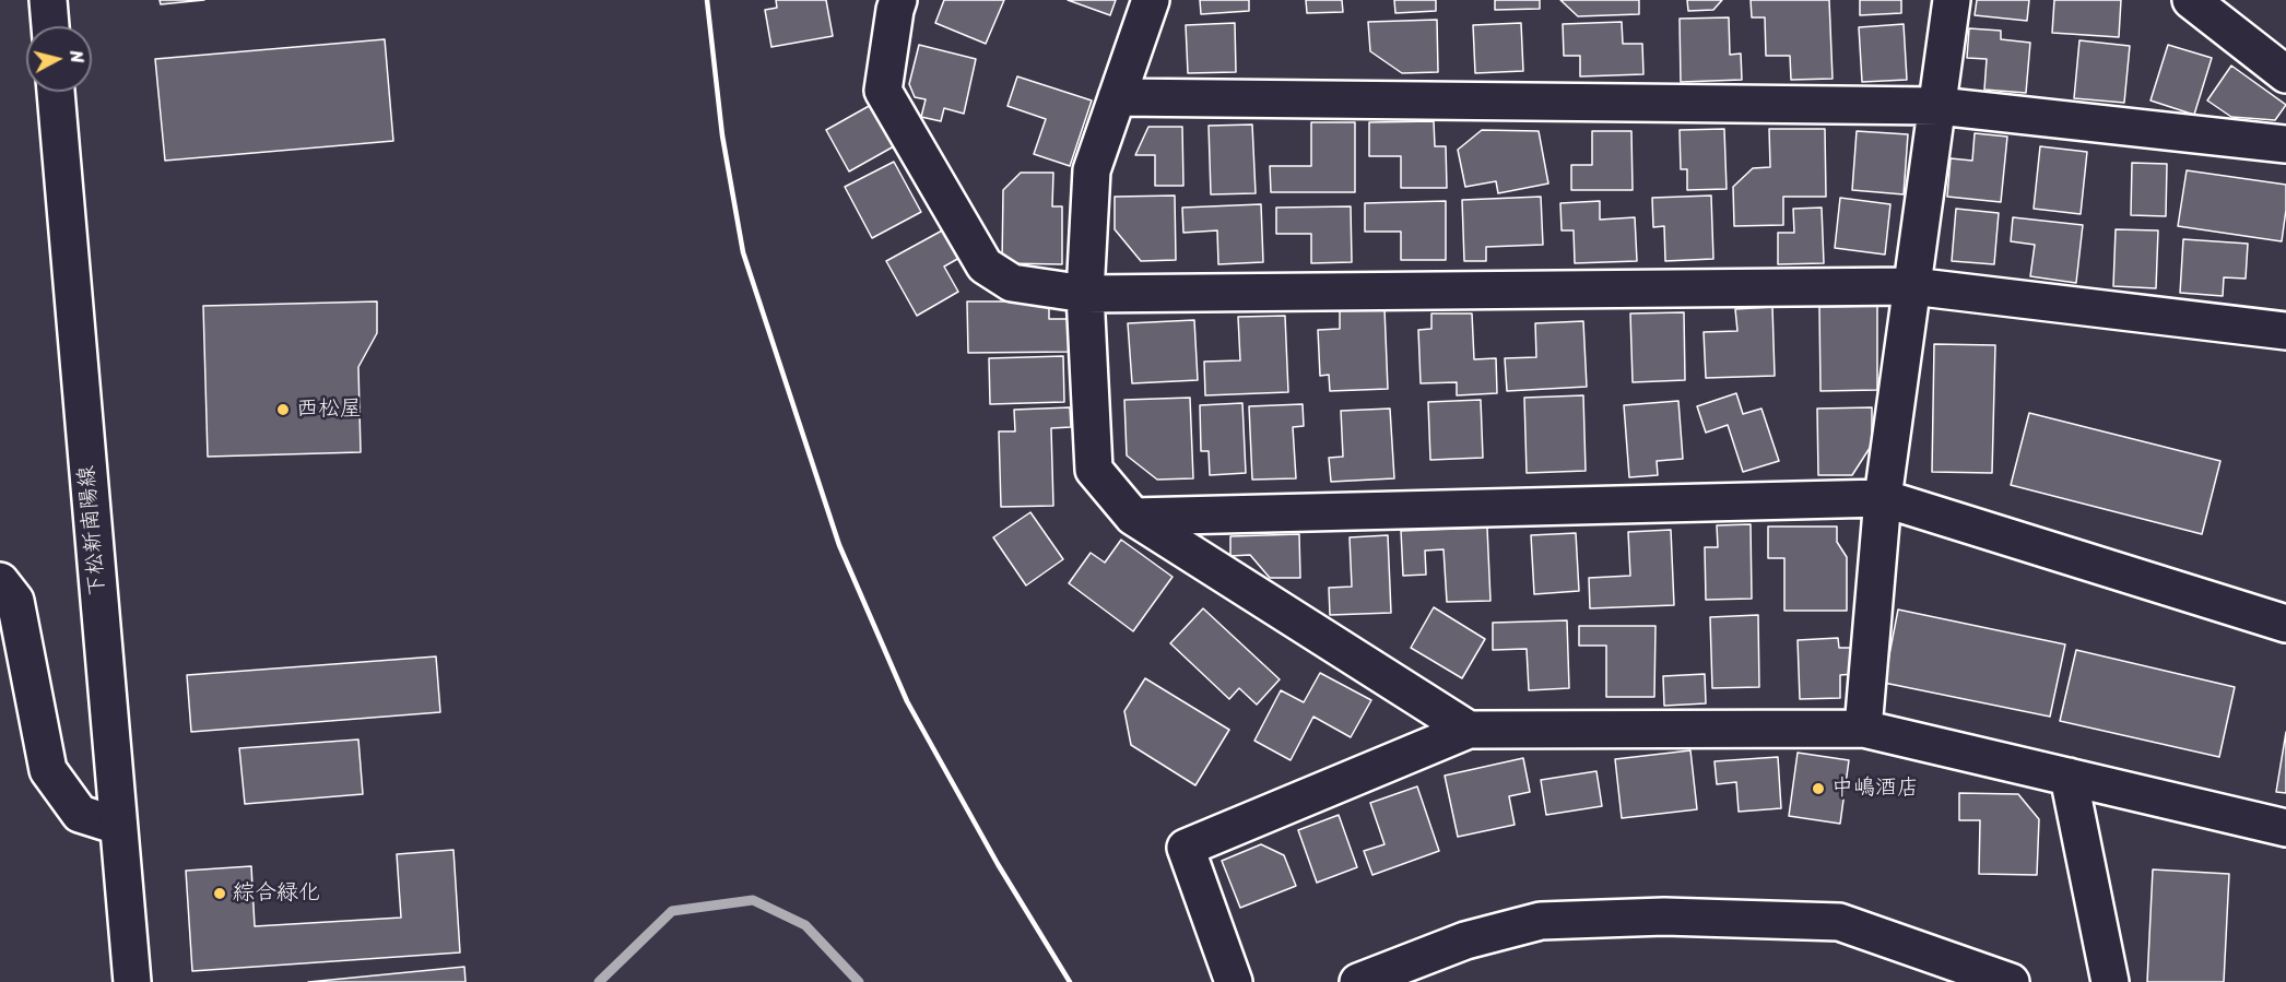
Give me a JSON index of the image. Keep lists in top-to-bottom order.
{
  "streets": {
    "street": ["下松新南陽線"]
  },
  "places": ["西松屋", "中嶋酒店", "綜合緑化"],
  "north": "right"
}
